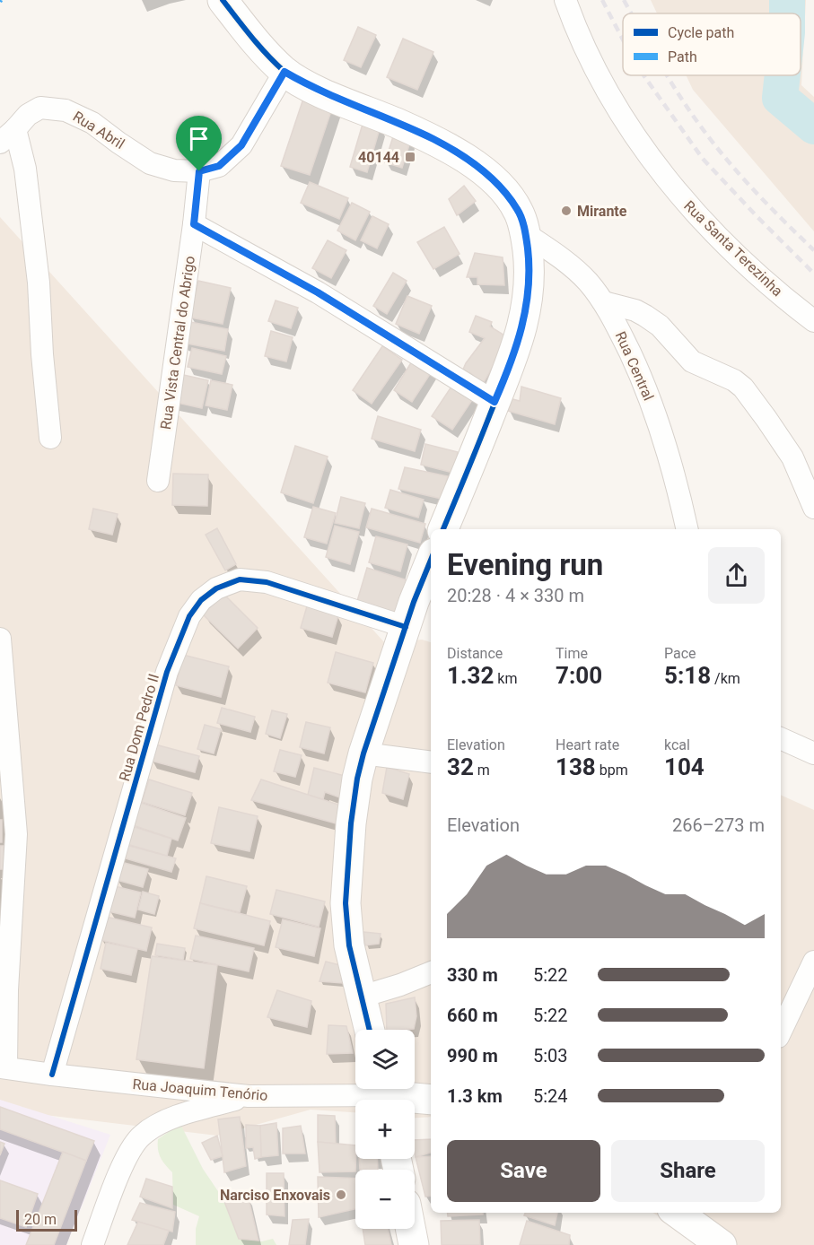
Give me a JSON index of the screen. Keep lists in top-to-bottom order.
{
  "streets": {
    "main road": ["Rua Joaquim Tenório"],
    "street": [
      "Rua Abril",
      "Rua Santa Terezinha",
      "Rua Vista Central do Abrigo",
      "Rua Central",
      "Rua Dom Pedro II"
    ]
  },
  "crossings": [
    ["Rua Abril", "Rua Vista Central do Abrigo"],
    ["Rua Dom Pedro II", "Rua Joaquim Tenório"]
  ],
  "places": {
    "transit": ["40144"],
    "other": ["Mirante", "Narciso Enxovais"]
  },
  "legend": ["Cycle path", "Path"],
  "scale_bar": "20 m",
  "page": {
    "heading": ["Evening run", "20:28 · 4 × 330 m"],
    "stats": [
      ["Distance", "1.32 km"],
      ["Time", "7:00"],
      ["Pace", "5:18 /km"],
      ["Elevation", "32 m"],
      ["Heart rate", "138 bpm"],
      ["kcal", "104"]
    ],
    "chart": ["Elevation", "266–273 m"],
    "list": [
      {
        "name": "330 m",
        "note": "5:22"
      },
      {
        "name": "660 m",
        "note": "5:22"
      },
      {
        "name": "990 m",
        "note": "5:03"
      },
      {
        "name": "1.3 km",
        "note": "5:24"
      }
    ],
    "map_buttons": ["+", "−"],
    "buttons": ["Save", "Share"],
    "scale": "20 m"
  }
}
